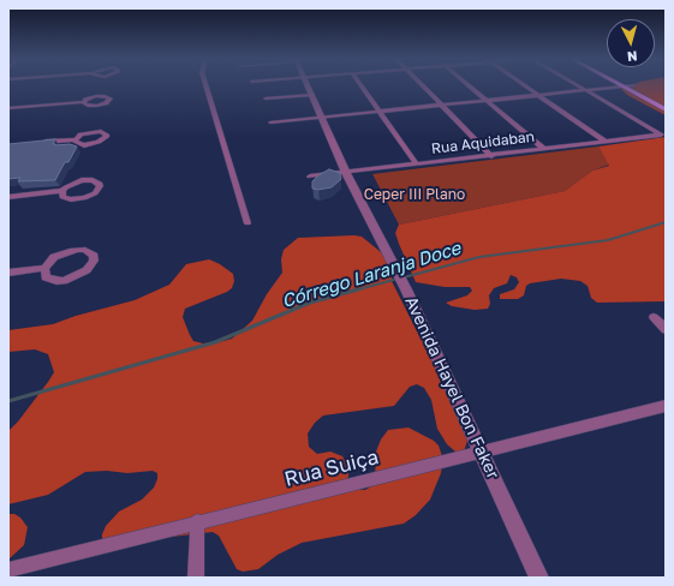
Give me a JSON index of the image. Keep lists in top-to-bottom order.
{
  "streets": {
    "street": ["Rua Aquidaban", "Avenida Hayel Bon Faker", "Rua Suiça"]
  },
  "crossings": [
    ["Rua Aquidaban", "Avenida Hayel Bon Faker"],
    ["Avenida Hayel Bon Faker", "Rua Suiça"]
  ],
  "water": ["Córrego Laranja Doce"],
  "parks": ["Ceper III Plano"],
  "north": "bottom"
}
